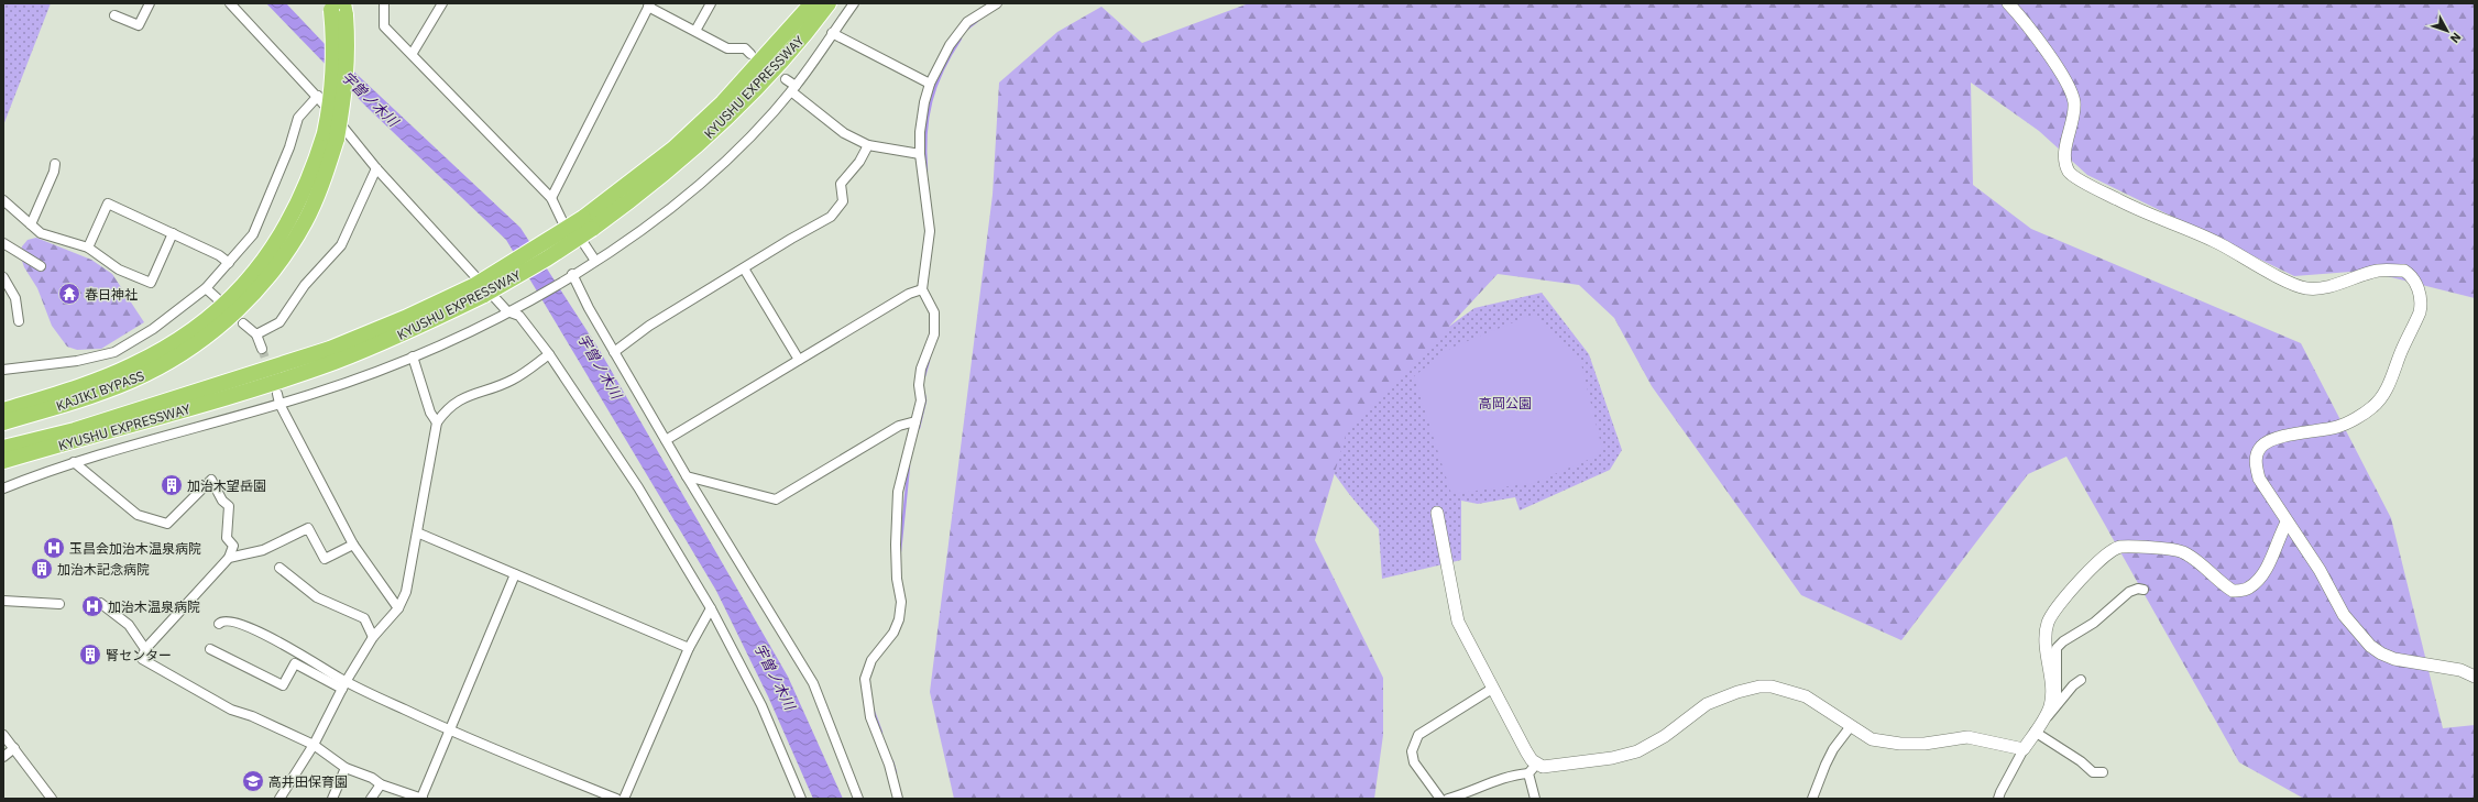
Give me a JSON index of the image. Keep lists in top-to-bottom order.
{
  "streets": {
    "highway": ["KYUSHU EXPRESSWAY", "KAJIKI BYPASS"]
  },
  "water": ["宇曽ノ木川"],
  "parks": ["高岡公園"],
  "places": {
    "temple": ["春日神社"],
    "building": ["加治木望岳園", "加治木記念病院", "腎センター"],
    "hospital": ["玉昌会加治木温泉病院", "加治木温泉病院"],
    "school or university": ["高井田保育園"]
  },
  "north": "bottom right"
}
